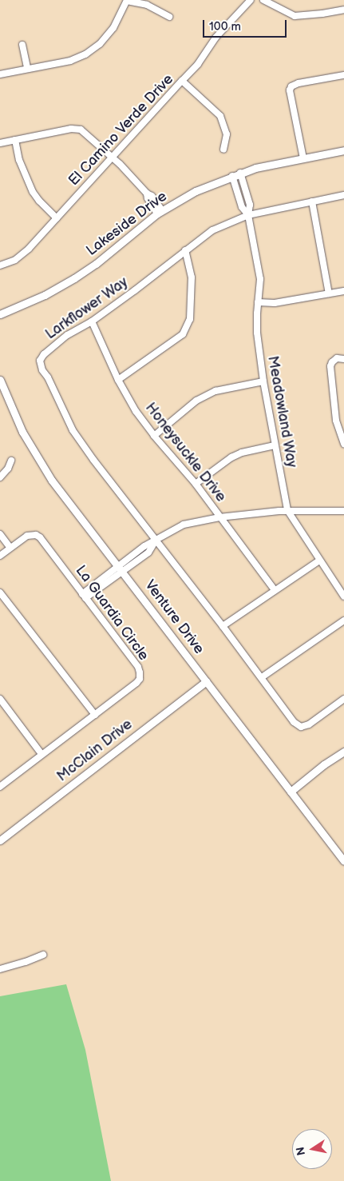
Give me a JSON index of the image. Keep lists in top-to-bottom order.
{
  "streets": {
    "street": [
      "El Camino Verde Drive",
      "Lakeside Drive",
      "Larkflower Way",
      "Meadowland Way",
      "Honeysuckle Drive",
      "La Guardia Circle",
      "Venture Drive",
      "McClain Drive"
    ]
  },
  "crossings": [
    ["Lakeside Drive", "Meadowland Way"],
    ["Larkflower Way", "Meadowland Way"],
    ["Larkflower Way", "Honeysuckle Drive"],
    ["Venture Drive", "McClain Drive"]
  ],
  "scale_bar": "100 m",
  "north": "left"
}
